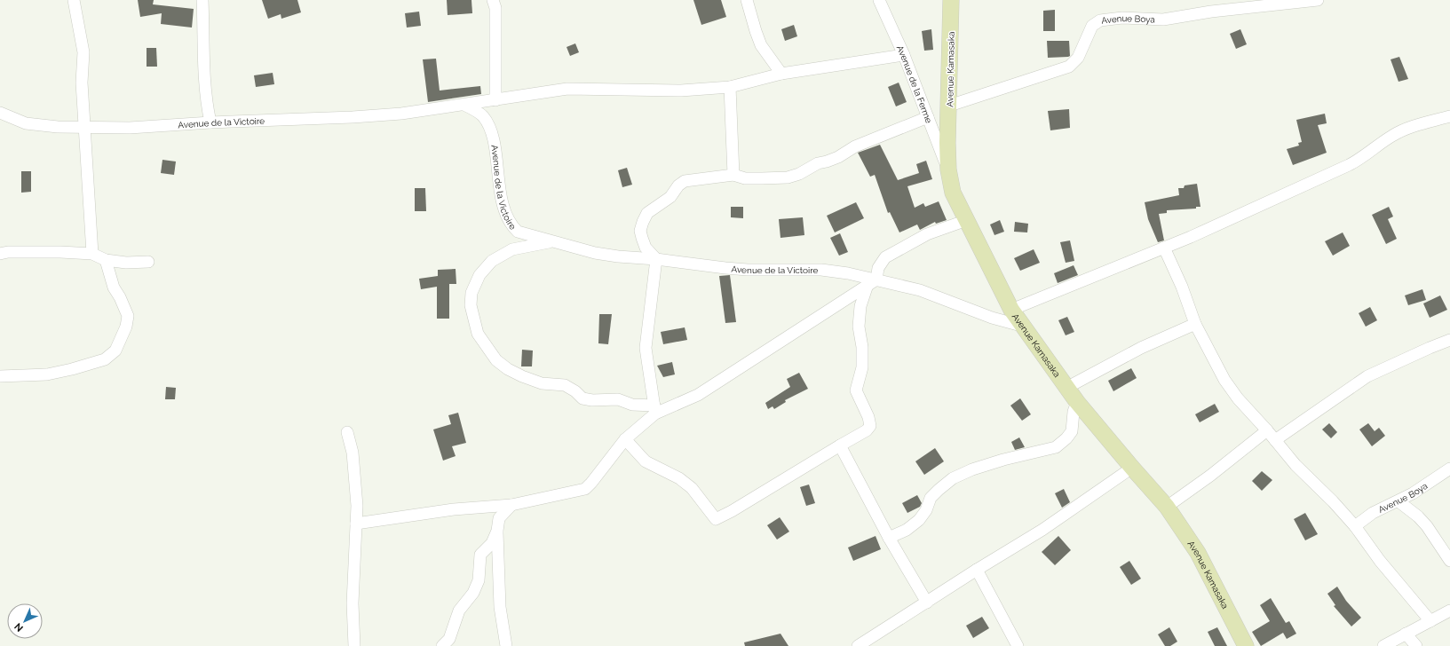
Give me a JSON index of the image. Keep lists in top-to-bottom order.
{
  "streets": {
    "street": [
      "Avenue Boya",
      "Avenue Kamasaka",
      "Avenue de la Ferme",
      "Avenue de la Victoire"
    ]
  },
  "crossings": [
    ["Avenue Boya", "Avenue Kamasaka"],
    ["Avenue Kamasaka", "Avenue de la Ferme"],
    ["Avenue Kamasaka", "Avenue de la Victoire"]
  ],
  "north": "bottom left"
}
